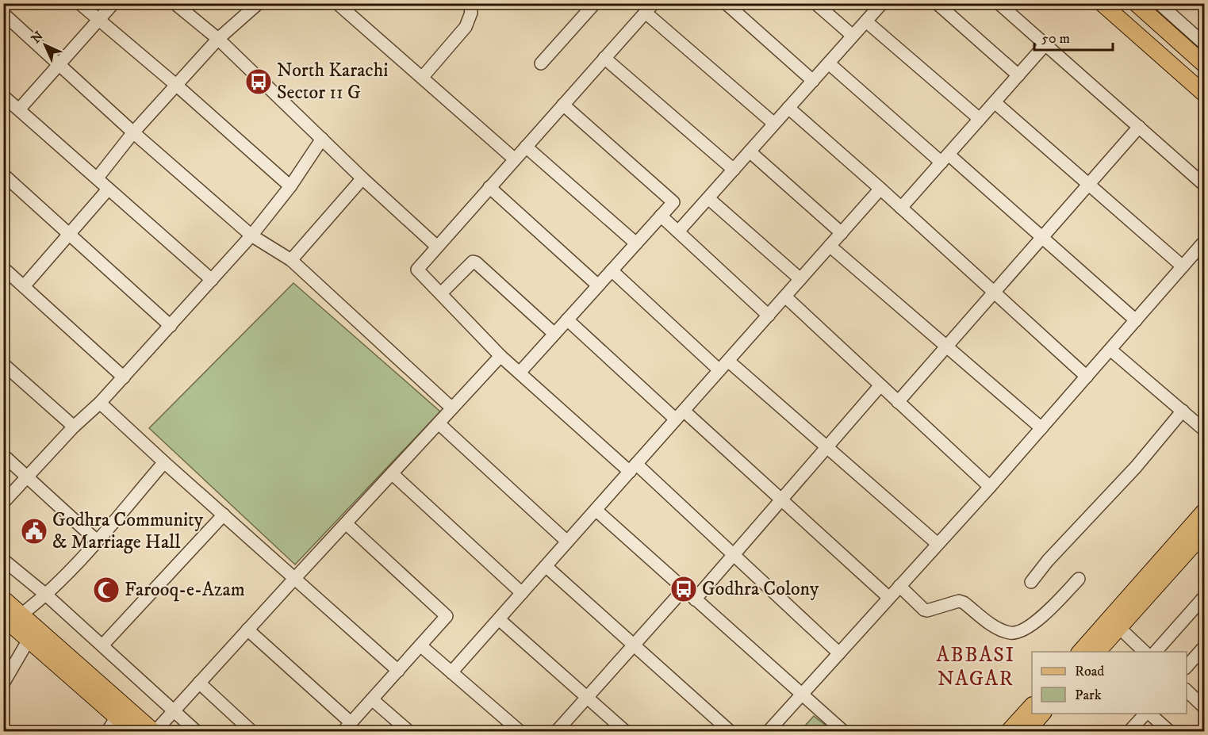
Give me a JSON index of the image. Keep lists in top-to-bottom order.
{
  "districts": ["ABBASI NAGAR"],
  "places": {
    "bus stop": ["North Karachi Sector 11 G", "Godhra Colony"],
    "public building": ["Godhra Community & Marriage Hall"],
    "mosque": ["Farooq-e-Azam"]
  },
  "legend": ["Road", "Park"],
  "scale_bar": "50 m",
  "north": "top left"
}
